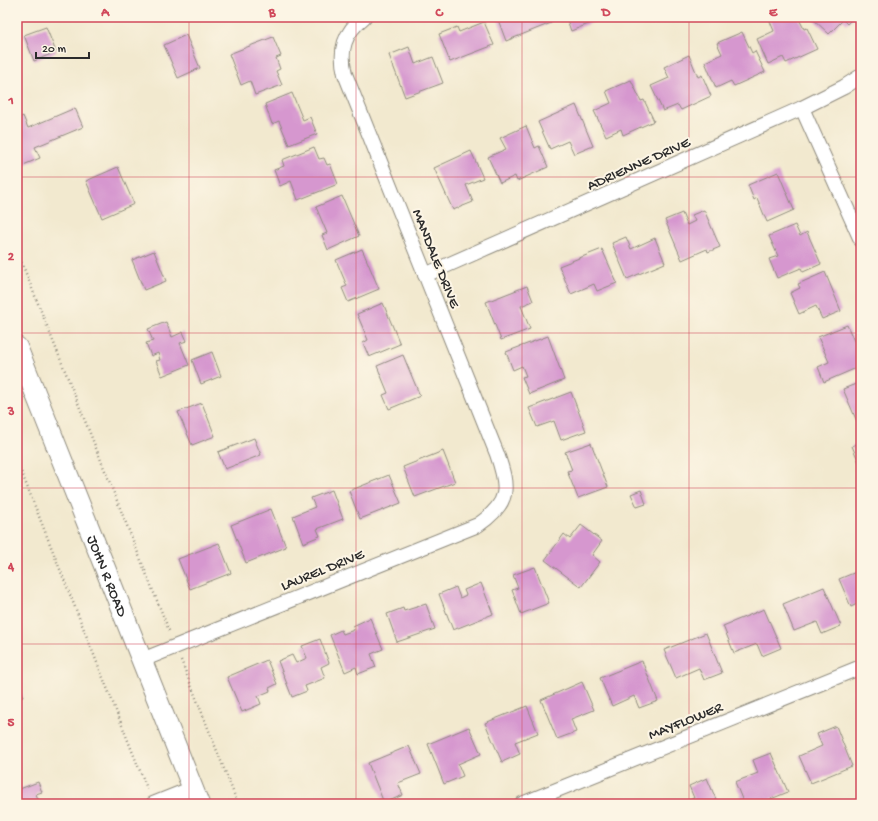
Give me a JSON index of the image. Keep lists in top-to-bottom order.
{
  "streets": {
    "main road": ["JOHN R ROAD"],
    "street": [
      "ADRIENNE DRIVE",
      "MANDALE DRIVE",
      "LAUREL DRIVE",
      "MAYFLOWER"
    ]
  },
  "crossings": [
    ["ADRIENNE DRIVE", "MANDALE DRIVE"],
    ["MANDALE DRIVE", "LAUREL DRIVE"],
    ["LAUREL DRIVE", "JOHN R ROAD"]
  ],
  "scale_bar": "20 m",
  "grid": {
    "columns": [
      "A",
      "B",
      "C",
      "D",
      "E"
    ],
    "rows": [
      "1",
      "2",
      "3",
      "4",
      "5"
    ]
  }
}
